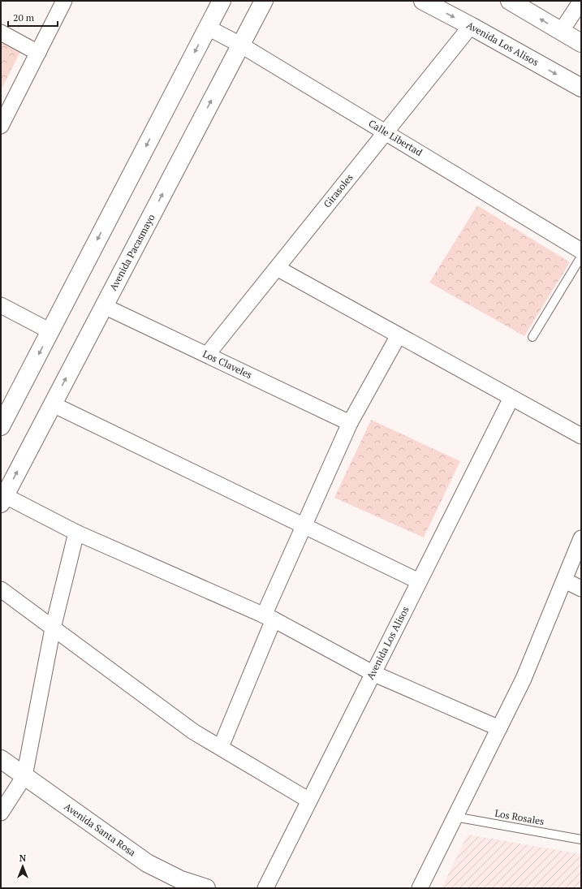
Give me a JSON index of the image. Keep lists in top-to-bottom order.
{
  "streets": {
    "main road": ["Avenida Los Alisos", "Avenida Pacasmayo", "Avenida Santa Rosa"],
    "street": ["Calle Libertad", "Girasoles", "Los Claveles"],
    "lane": ["Los Rosales"]
  },
  "crossings": [
    ["Avenida Los Alisos", "Girasoles"],
    ["Calle Libertad", "Girasoles"],
    ["Calle Libertad", "Avenida Pacasmayo"],
    ["Girasoles", "Los Claveles"],
    ["Avenida Pacasmayo", "Los Claveles"]
  ],
  "scale_bar": "20 m",
  "north": "top"
}
